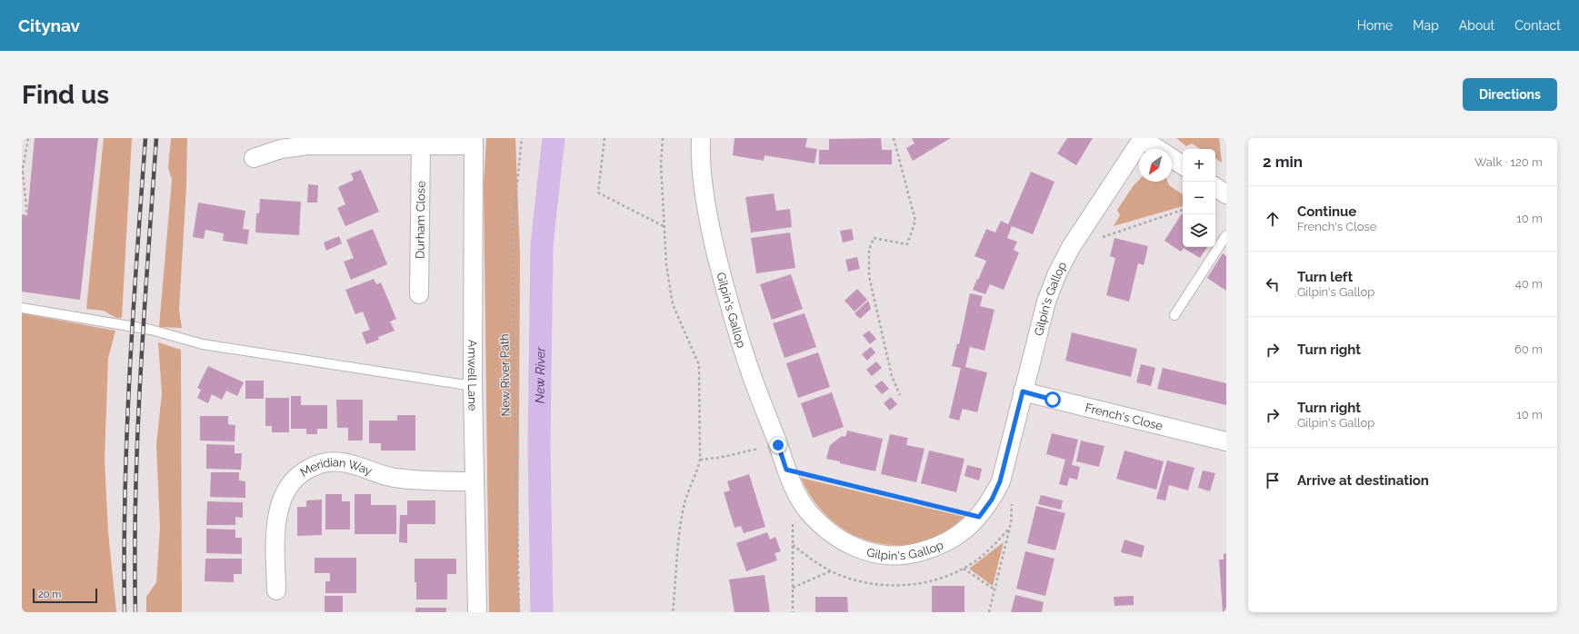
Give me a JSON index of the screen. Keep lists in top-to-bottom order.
{
  "streets": {
    "street": [
      "Durham Close",
      "Gilpin's Gallop",
      "Amwell Lane",
      "French's Close",
      "Meridian Way"
    ],
    "path": ["New River Path"]
  },
  "crossings": [
    ["Gilpin's Gallop", "French's Close"],
    ["Amwell Lane", "Meridian Way"]
  ],
  "water": ["New River"],
  "scale_bar": "20 m",
  "north": "bottom left",
  "page": {
    "header": "Citynav",
    "nav": [
      "Home",
      "Map",
      "About",
      "Contact"
    ],
    "buttons": "Directions",
    "title": "Find us",
    "heading": ["2 min", "Walk · 120 m"],
    "map_buttons": ["+", "−"],
    "list": [
      ["Continue", "French's Close", "10 m"],
      ["Turn left", "Gilpin's Gallop", "40 m"],
      ["Turn right", "60 m"],
      ["Turn right", "Gilpin's Gallop", "10 m"],
      "Arrive at destination"
    ],
    "scale": "20 m"
  }
}
